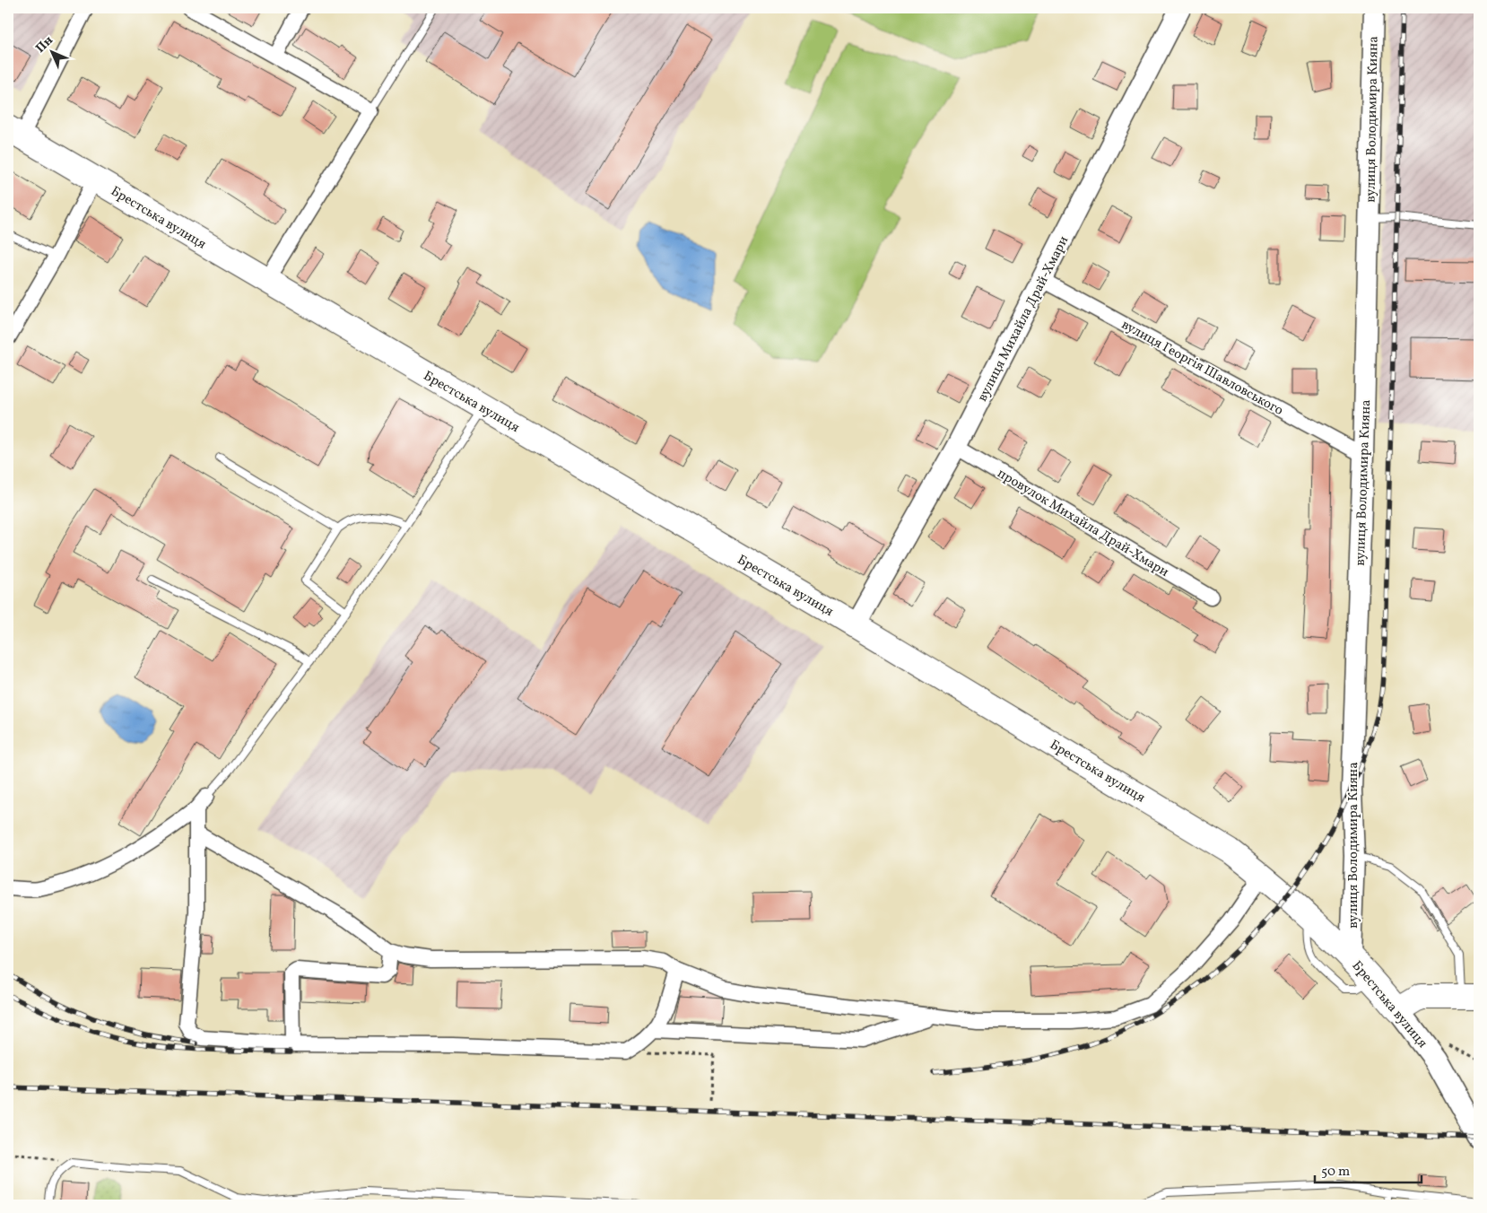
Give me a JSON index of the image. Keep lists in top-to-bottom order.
{
  "streets": {
    "highway": ["Брестська вулиця"],
    "main road": ["вулиця Володимира Кияна", "вулиця Михайла Драй-Хмари"],
    "street": ["вулиця Георгія Шавловського", "провулок Михайла Драй-Хмари"]
  },
  "crossings": [
    ["вулиця Володимира Кияна", "Брестська вулиця"],
    ["вулиця Володимира Кияна", "вулиця Георгія Шавловського"],
    ["Брестська вулиця", "вулиця Михайла Драй-Хмари"],
    ["вулиця Михайла Драй-Хмари", "вулиця Георгія Шавловського"],
    ["вулиця Михайла Драй-Хмари", "провулок Михайла Драй-Хмари"]
  ],
  "scale_bar": "50 m",
  "north": "top left"
}
